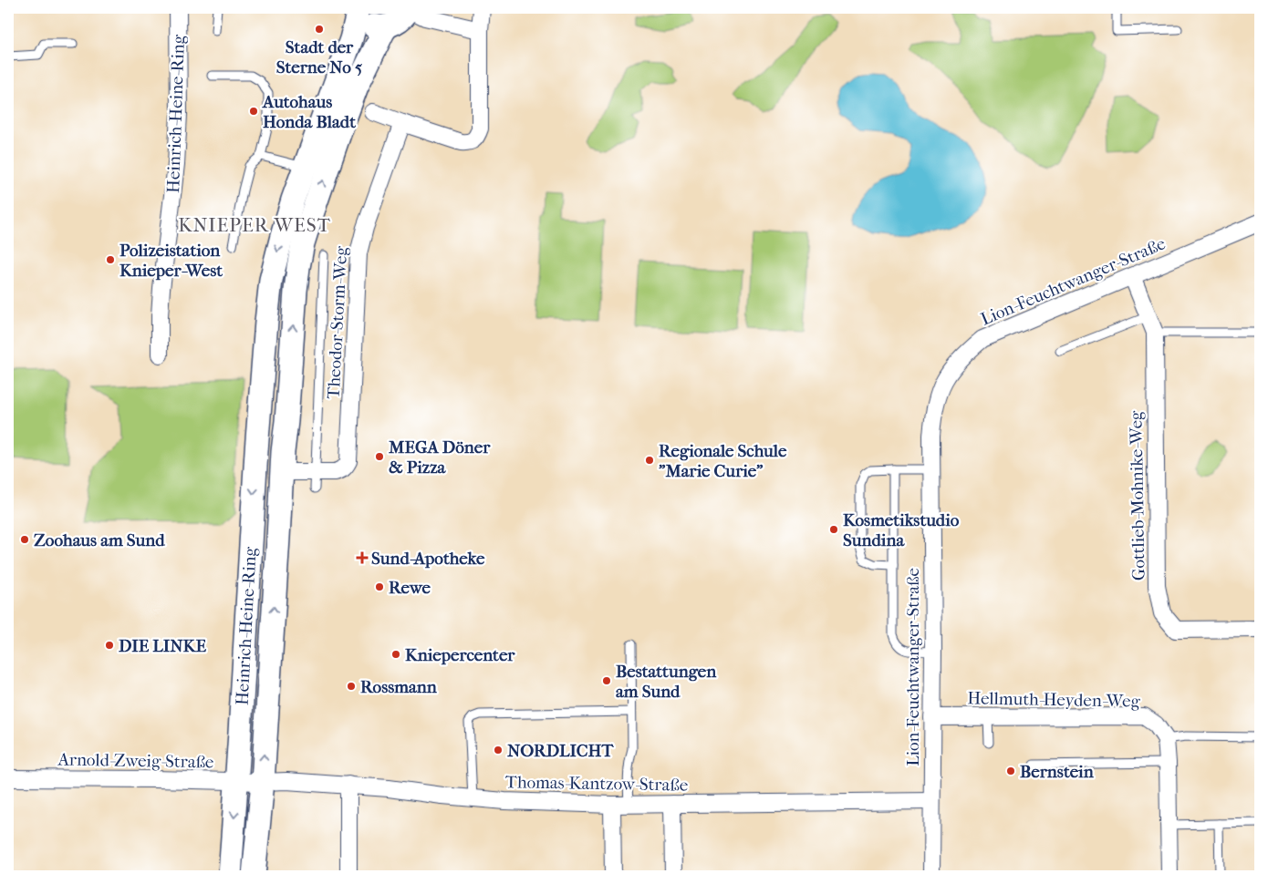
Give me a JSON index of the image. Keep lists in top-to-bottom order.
{
  "streets": {
    "main road": ["Heinrich-Heine-Ring"],
    "street": [
      "Lion-Feuchtwanger-Straße",
      "Theodor-Storm-Weg",
      "Gottlieb-Mohnike-Weg",
      "Hellmuth-Heyden-Weg",
      "Arnold-Zweig-Straße",
      "Thomas-Kantzow-Straße"
    ]
  },
  "crossings": [
    ["Heinrich-Heine-Ring", "Theodor-Storm-Weg"],
    ["Heinrich-Heine-Ring", "Arnold-Zweig-Straße"],
    ["Heinrich-Heine-Ring", "Thomas-Kantzow-Straße"],
    ["Lion-Feuchtwanger-Straße", "Gottlieb-Mohnike-Weg"],
    ["Lion-Feuchtwanger-Straße", "Hellmuth-Heyden-Weg"],
    ["Lion-Feuchtwanger-Straße", "Thomas-Kantzow-Straße"],
    ["Arnold-Zweig-Straße", "Thomas-Kantzow-Straße"]
  ],
  "districts": ["KNIEPER WEST"],
  "places": {
    "other": [
      "Stadt der Sterne No 5",
      "Autohaus Honda Bladt",
      "Polizeistation Knieper-West",
      "MEGA Döner & Pizza",
      "Regionale Schule \"Marie Curie\"",
      "Kosmetikstudio Sundina",
      "Zoohaus am Sund",
      "Rewe",
      "DIE LINKE",
      "Kniepercenter",
      "Bestattungen am Sund",
      "Rossmann",
      "NORDLICHT",
      "Bernstein"
    ],
    "health": ["Sund-Apotheke"]
  }
}
